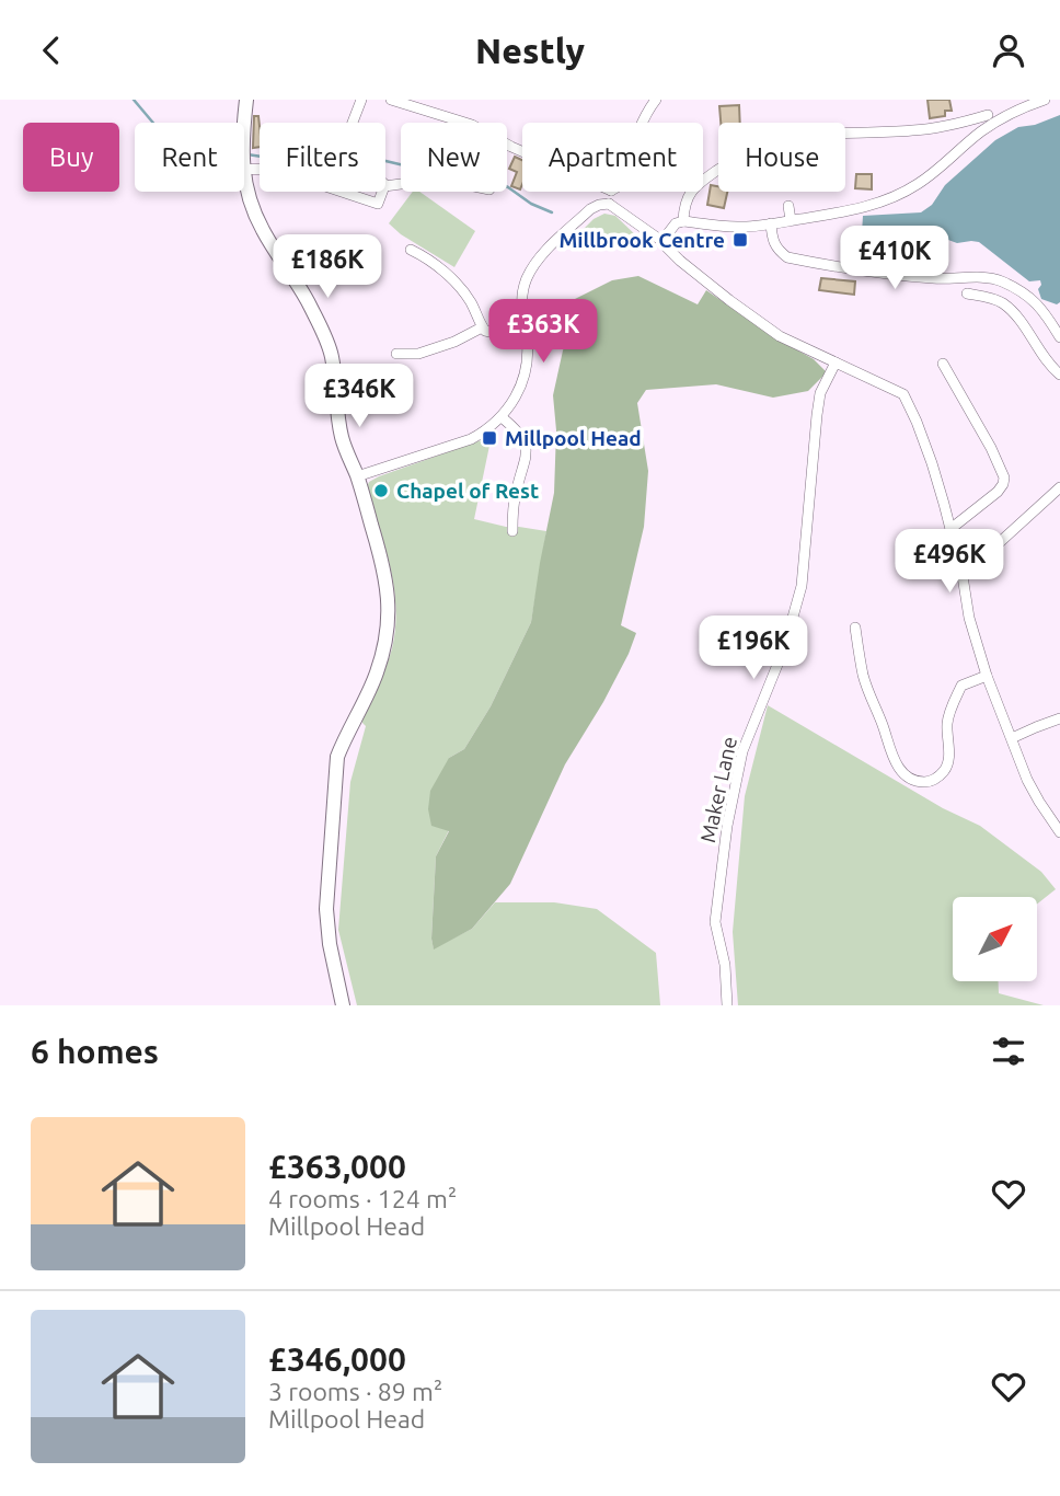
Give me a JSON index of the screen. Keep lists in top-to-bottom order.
{
  "streets": {
    "street": ["Maker Lane"]
  },
  "places": {
    "transit": ["Millbrook Centre", "Millpool Head"],
    "other": ["Chapel of Rest"]
  },
  "north": "top right",
  "page": {
    "header": "Nestly",
    "chip": [
      "Buy",
      "Rent",
      "Filters",
      "New",
      "Apartment",
      "House"
    ],
    "price": [
      "£410K",
      "£186K",
      "£363K",
      "£346K",
      "£496K",
      "£196K"
    ],
    "heading": "6 homes",
    "list": [
      {
        "name": "£363,000",
        "note": "4 rooms · 124 m² · Millpool Head"
      },
      {
        "name": "£346,000",
        "note": "3 rooms · 89 m² · Millpool Head"
      }
    ]
  }
}
